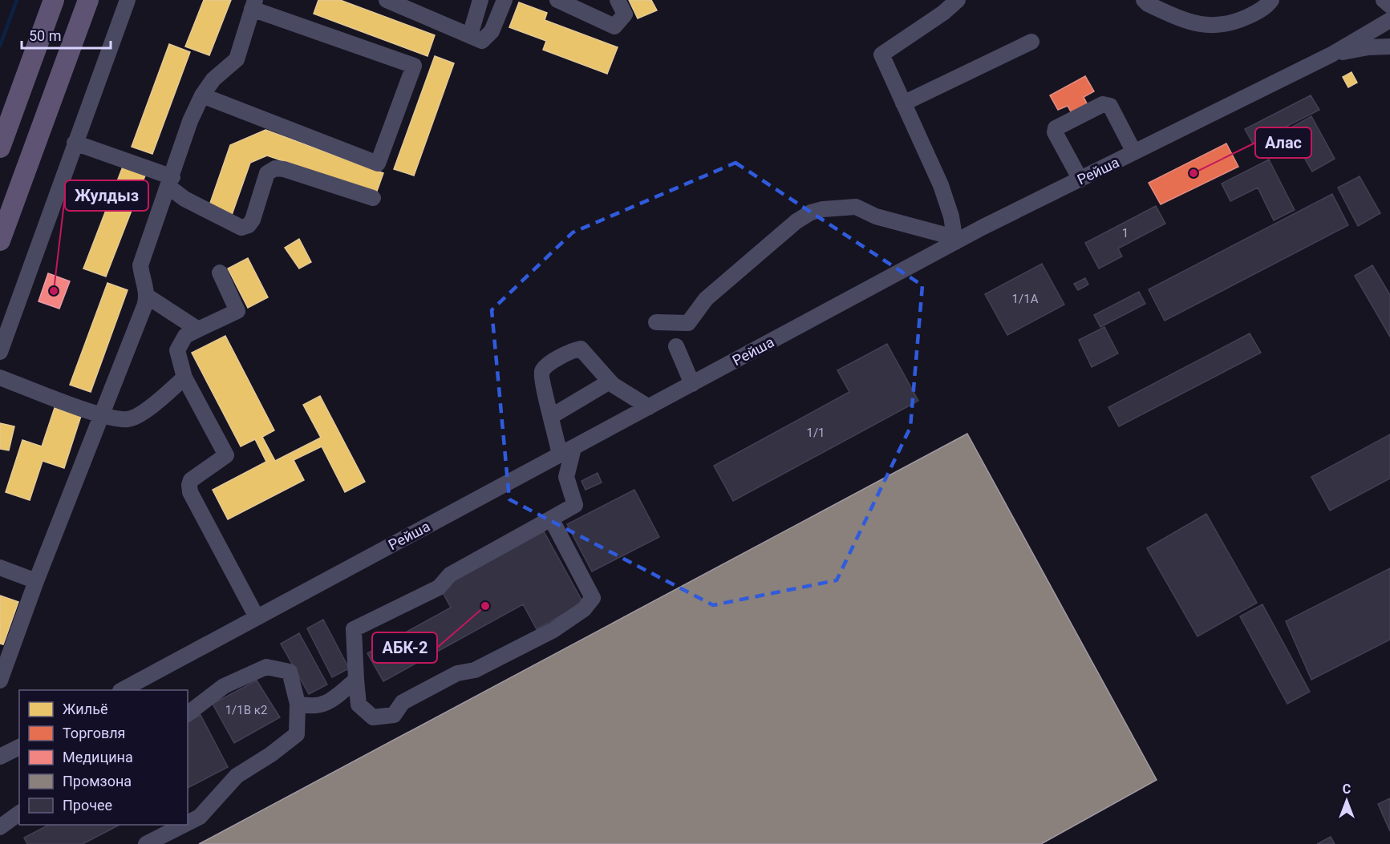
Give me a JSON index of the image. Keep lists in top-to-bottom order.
{
  "streets": {
    "street": ["Рейша"]
  },
  "places": ["Алас", "Жулдыз", "АБК-2"],
  "house_numbers": [
    "1",
    "1/1А",
    "1/1",
    "1/1В к2"
  ],
  "legend": [
    "Жильё",
    "Торговля",
    "Медицина",
    "Промзона",
    "Прочее"
  ],
  "scale_bar": "50 m",
  "north": "top"
}
